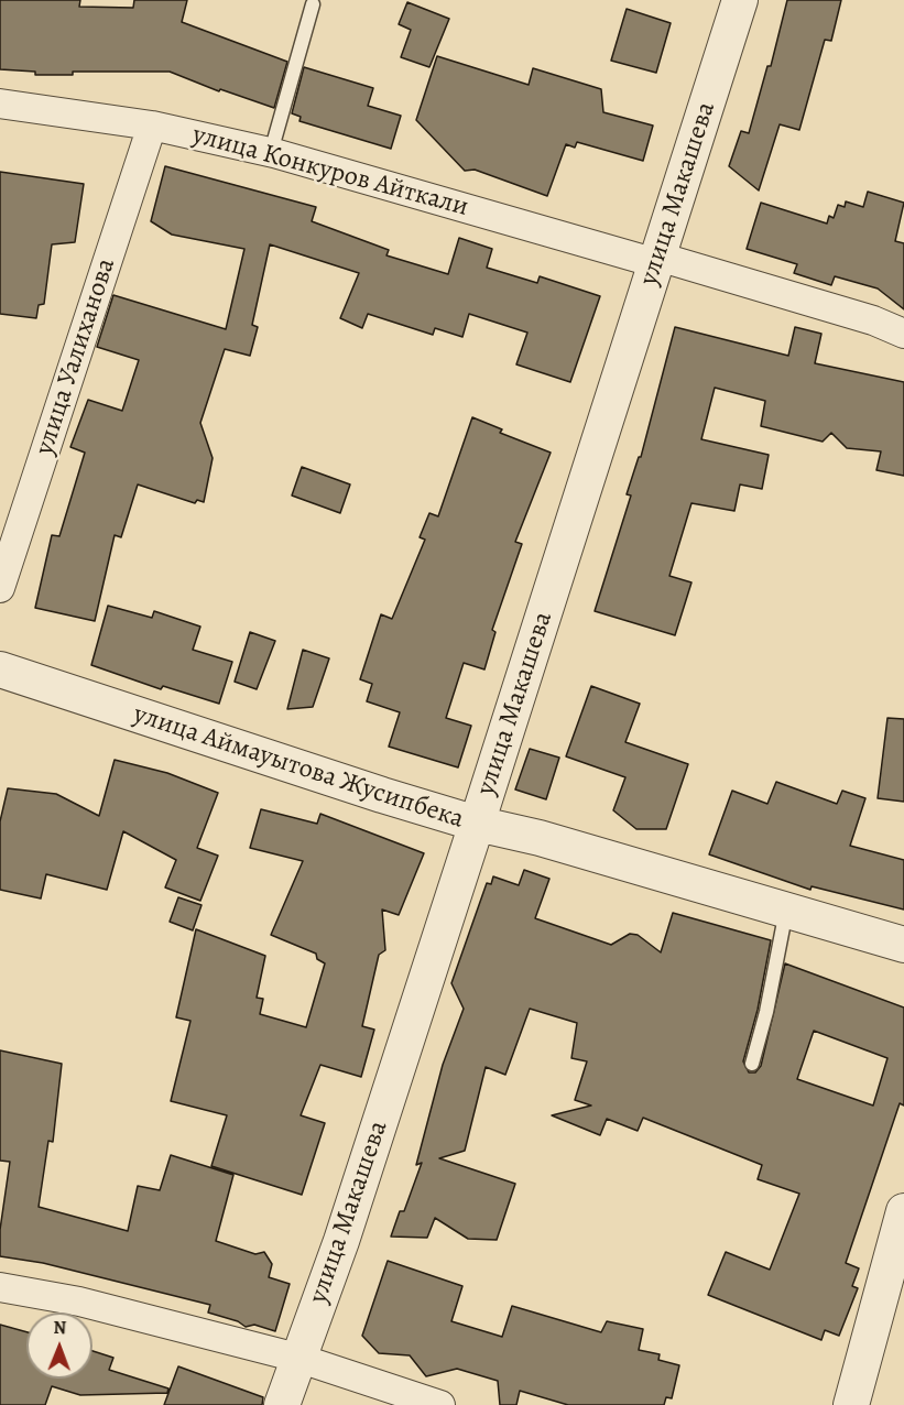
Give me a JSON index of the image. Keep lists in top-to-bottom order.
{
  "streets": {
    "street": [
      "улица Конкуров Айткали",
      "улица Макашева",
      "улица Уалиханова",
      "улица Аймауытова Жусипбека"
    ]
  },
  "crossings": [
    ["улица Конкуров Айткали", "улица Макашева"],
    ["улица Конкуров Айткали", "улица Уалиханова"],
    ["улица Макашева", "улица Аймауытова Жусипбека"]
  ],
  "north": "top"
}
